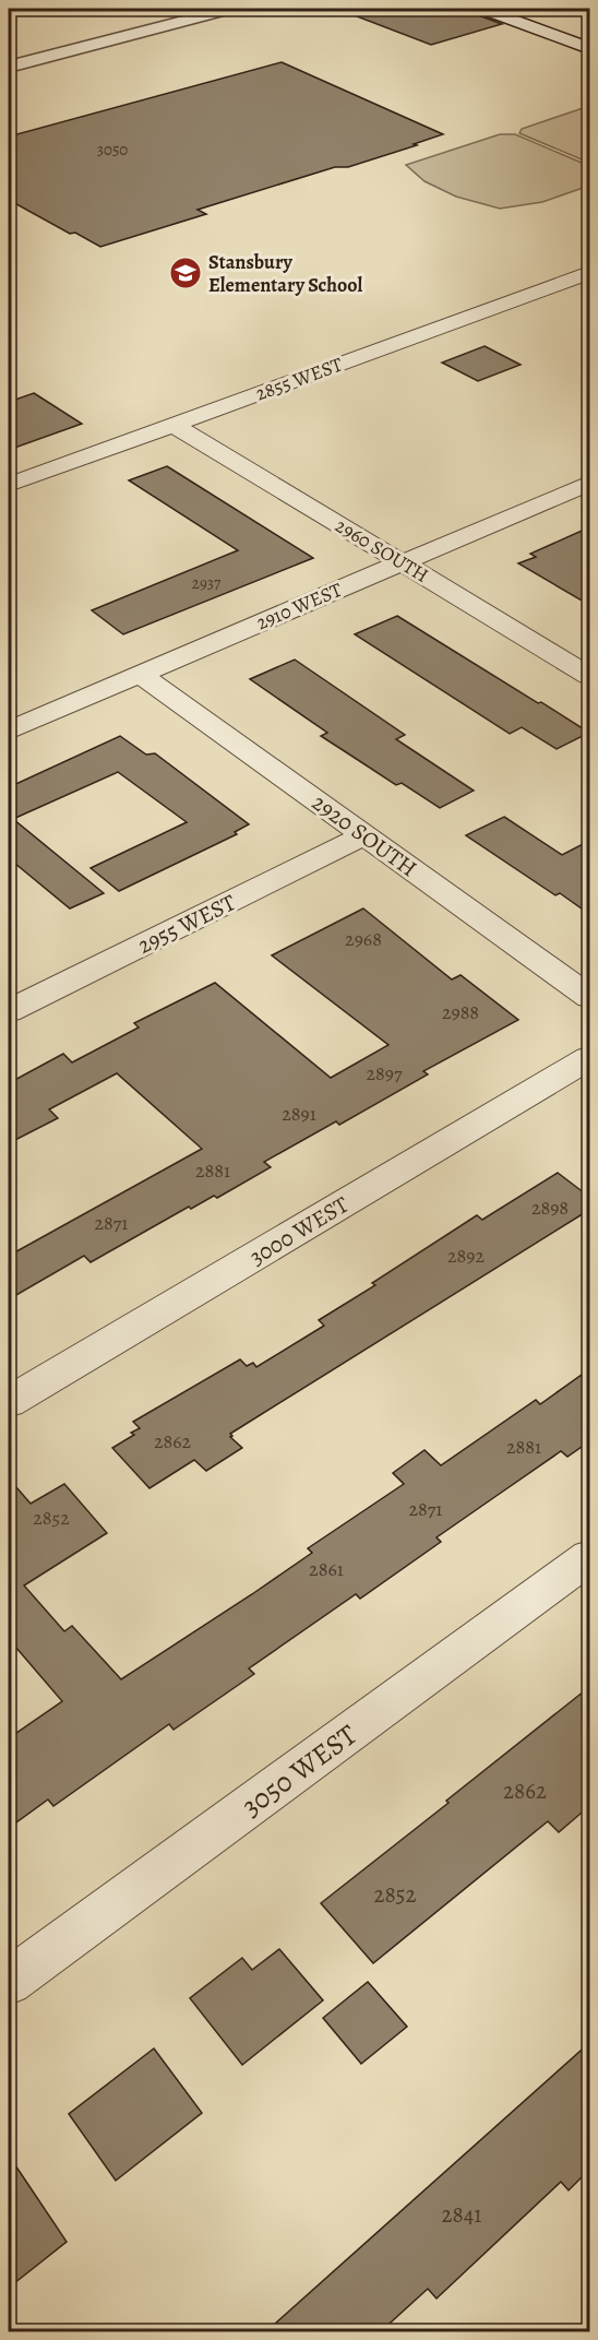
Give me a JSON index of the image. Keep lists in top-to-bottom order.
{
  "streets": {
    "street": [
      "2855 WEST",
      "2960 SOUTH",
      "2910 WEST",
      "2920 SOUTH",
      "2955 WEST",
      "3000 WEST",
      "3050 WEST"
    ]
  },
  "crossings": [
    ["2855 WEST", "2960 SOUTH"],
    ["2960 SOUTH", "2910 WEST"],
    ["2910 WEST", "2920 SOUTH"],
    ["2920 SOUTH", "2955 WEST"]
  ],
  "places": {
    "school or university": ["Stansbury Elementary School"]
  },
  "house_numbers": [
    "3050",
    "2937",
    "2968",
    "2988",
    "2897",
    "2891",
    "2881",
    "2898",
    "2871",
    "2892",
    "2862",
    "2881",
    "2871",
    "2852",
    "2861",
    "2862",
    "2852",
    "2841"
  ]
}
